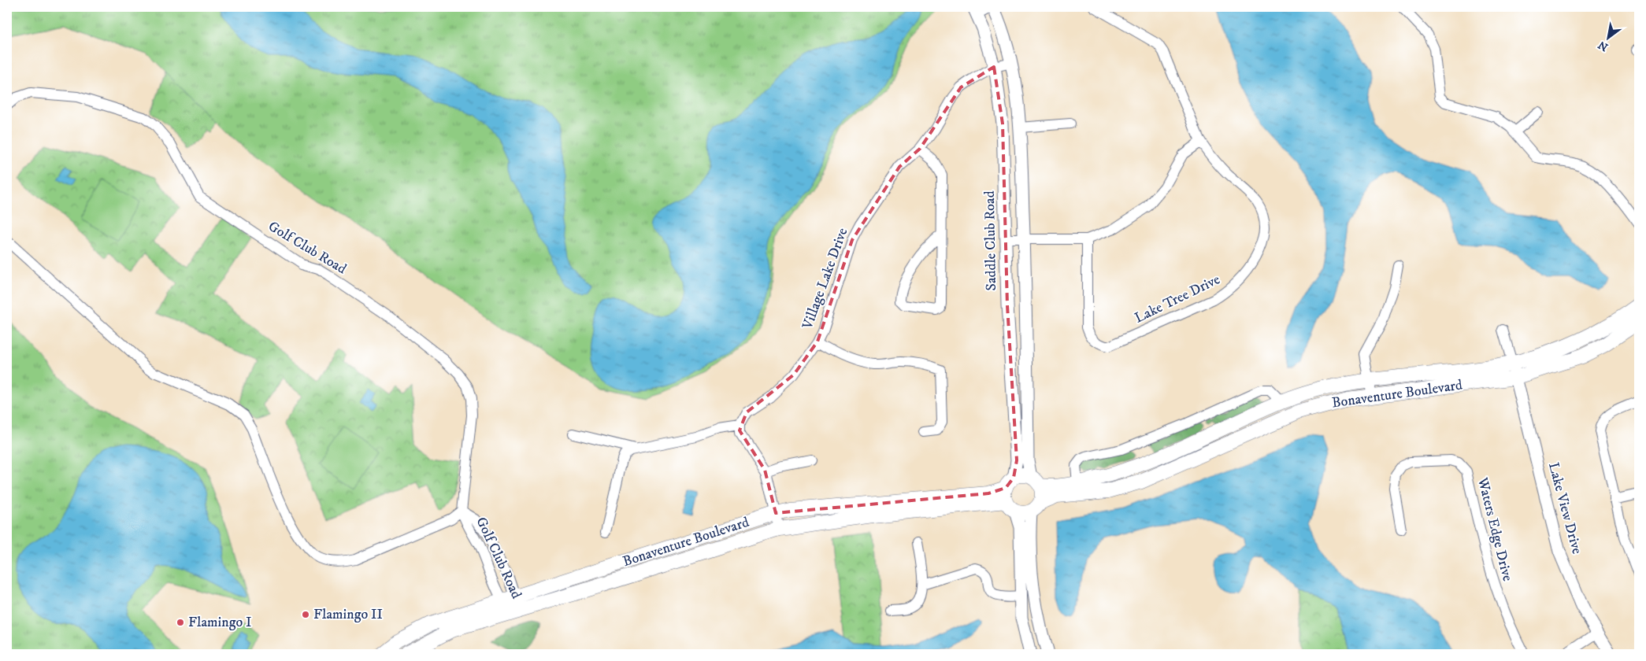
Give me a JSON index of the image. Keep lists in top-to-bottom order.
{
  "streets": {
    "main road": ["Bonaventure Boulevard"],
    "street": [
      "Saddle Club Road",
      "Golf Club Road",
      "Village Lake Drive",
      "Lake Tree Drive",
      "Lake View Drive",
      "Waters Edge Drive"
    ]
  },
  "crossings": [
    ["Saddle Club Road", "Village Lake Drive"],
    ["Saddle Club Road", "Bonaventure Boulevard"],
    ["Golf Club Road", "Bonaventure Boulevard"],
    ["Bonaventure Boulevard", "Lake View Drive"]
  ],
  "places": ["Flamingo II", "Flamingo I"],
  "north": "bottom left"
}
